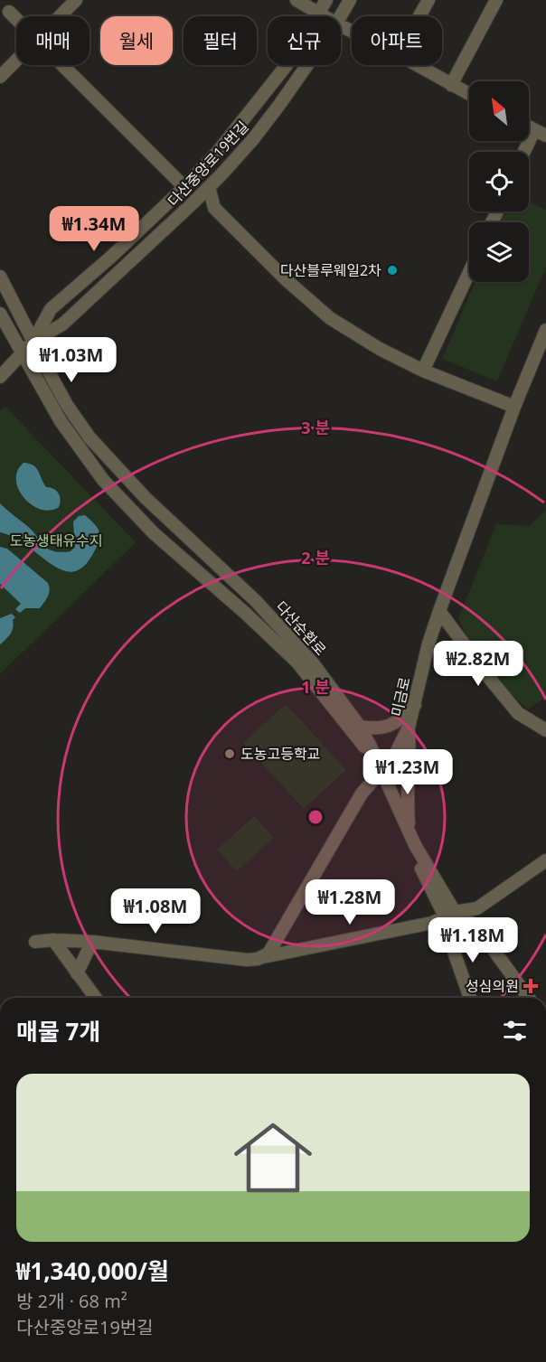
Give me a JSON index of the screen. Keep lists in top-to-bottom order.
{
  "streets": {
    "street": ["다산중앙로19번길", "다산순환로", "미금로"]
  },
  "crossings": [
    ["다산중앙로19번길", "다산순환로"],
    ["다산순환로", "미금로"]
  ],
  "parks": ["도농생태유수지"],
  "places": {
    "other": ["다산블루웨일2차", "도농고등학교"],
    "health": ["성심의원"]
  },
  "north": "top left",
  "page": {
    "chip": [
      "매매",
      "월세",
      "필터",
      "신규",
      "아파트"
    ],
    "price": [
      "₩1.34M",
      "₩1.03M",
      "₩2.82M",
      "₩1.23M",
      "₩1.28M",
      "₩1.08M",
      "₩1.18M"
    ],
    "heading": "매물 7개",
    "list": [
      {
        "name": "₩1,340,000/월",
        "note": "방 2개 · 68 m² · 다산중앙로19번길"
      }
    ]
  },
  "rings": ["3 분", "2 분", "1 분"]
}
